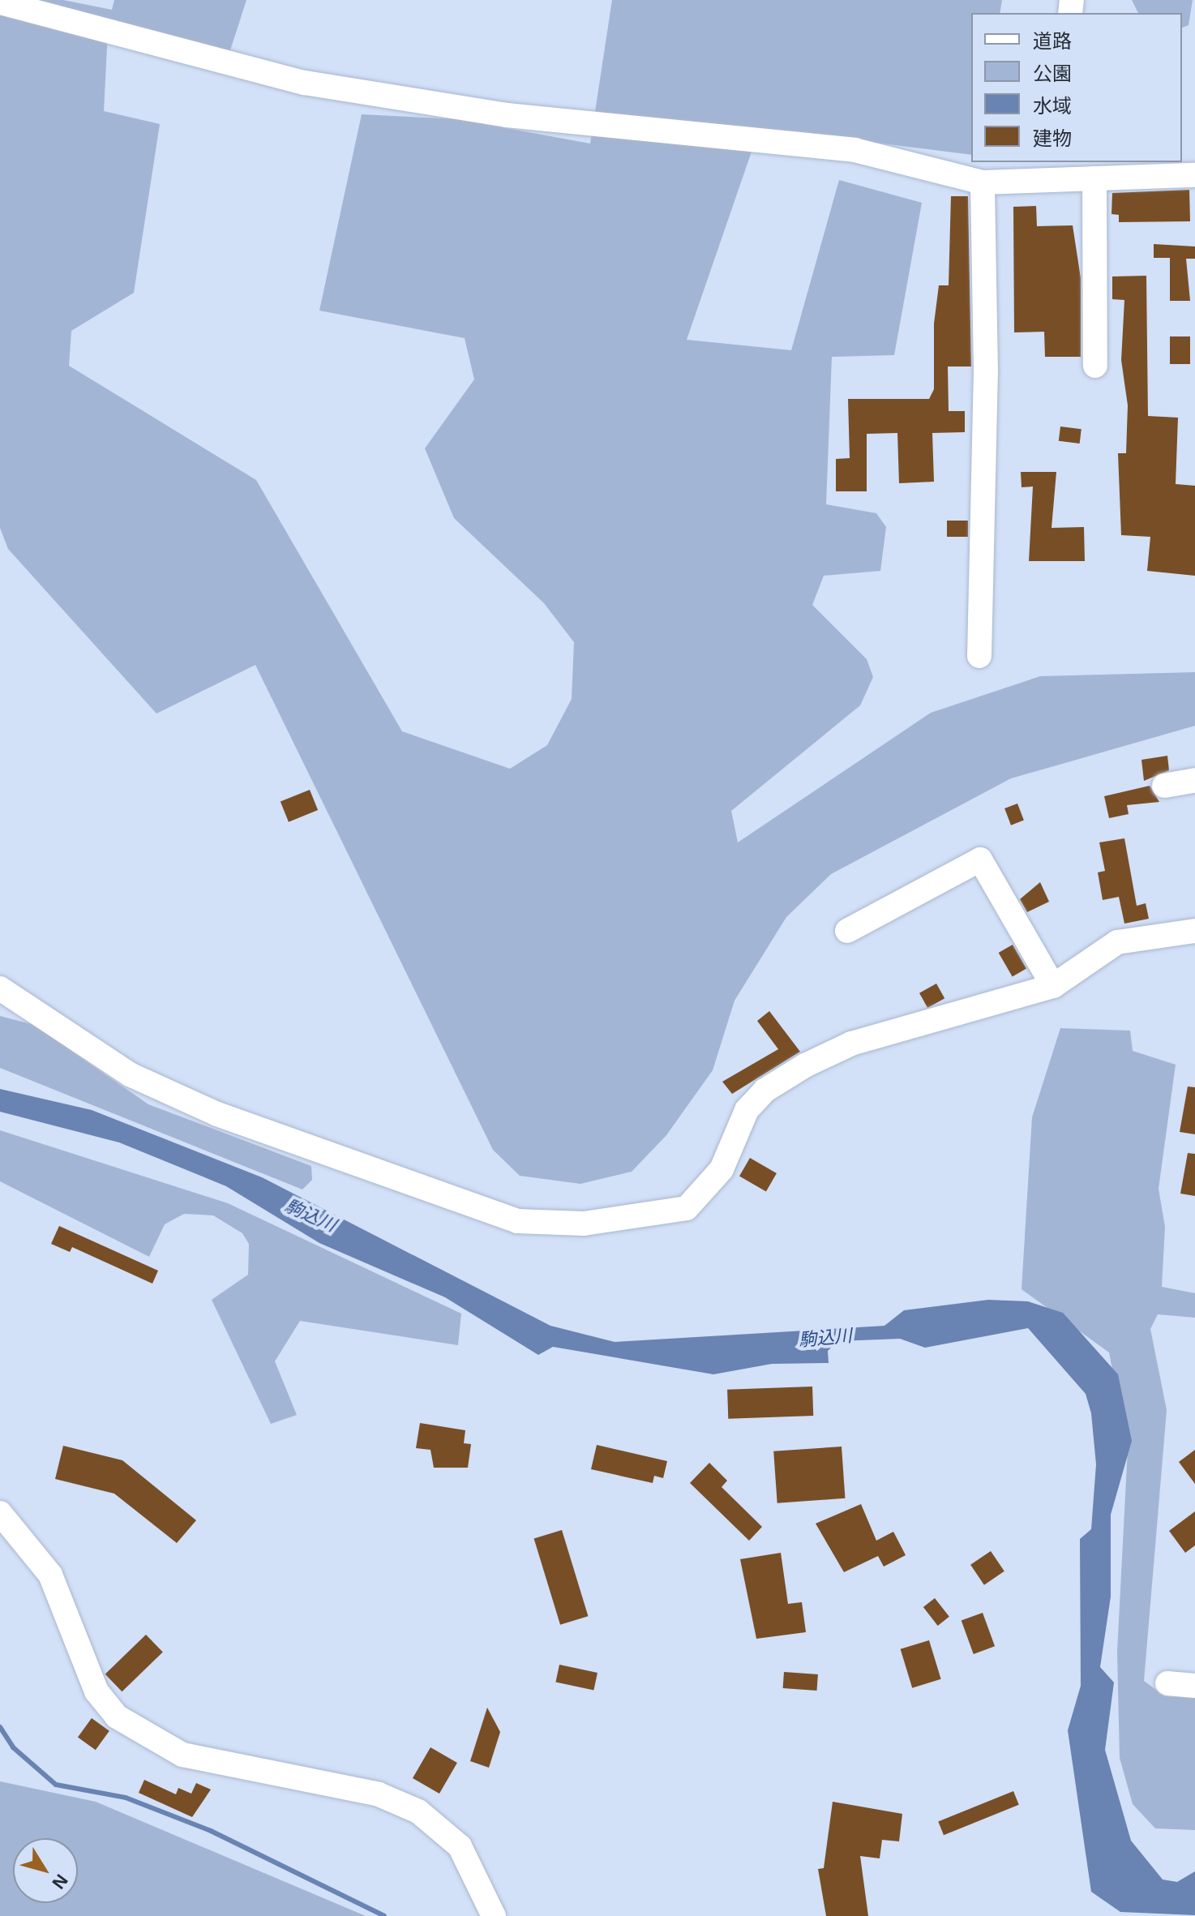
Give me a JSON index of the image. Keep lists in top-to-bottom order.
{
  "water": ["駒込川"],
  "legend": [
    "道路",
    "公園",
    "水域",
    "建物"
  ],
  "north": "bottom right"
}
